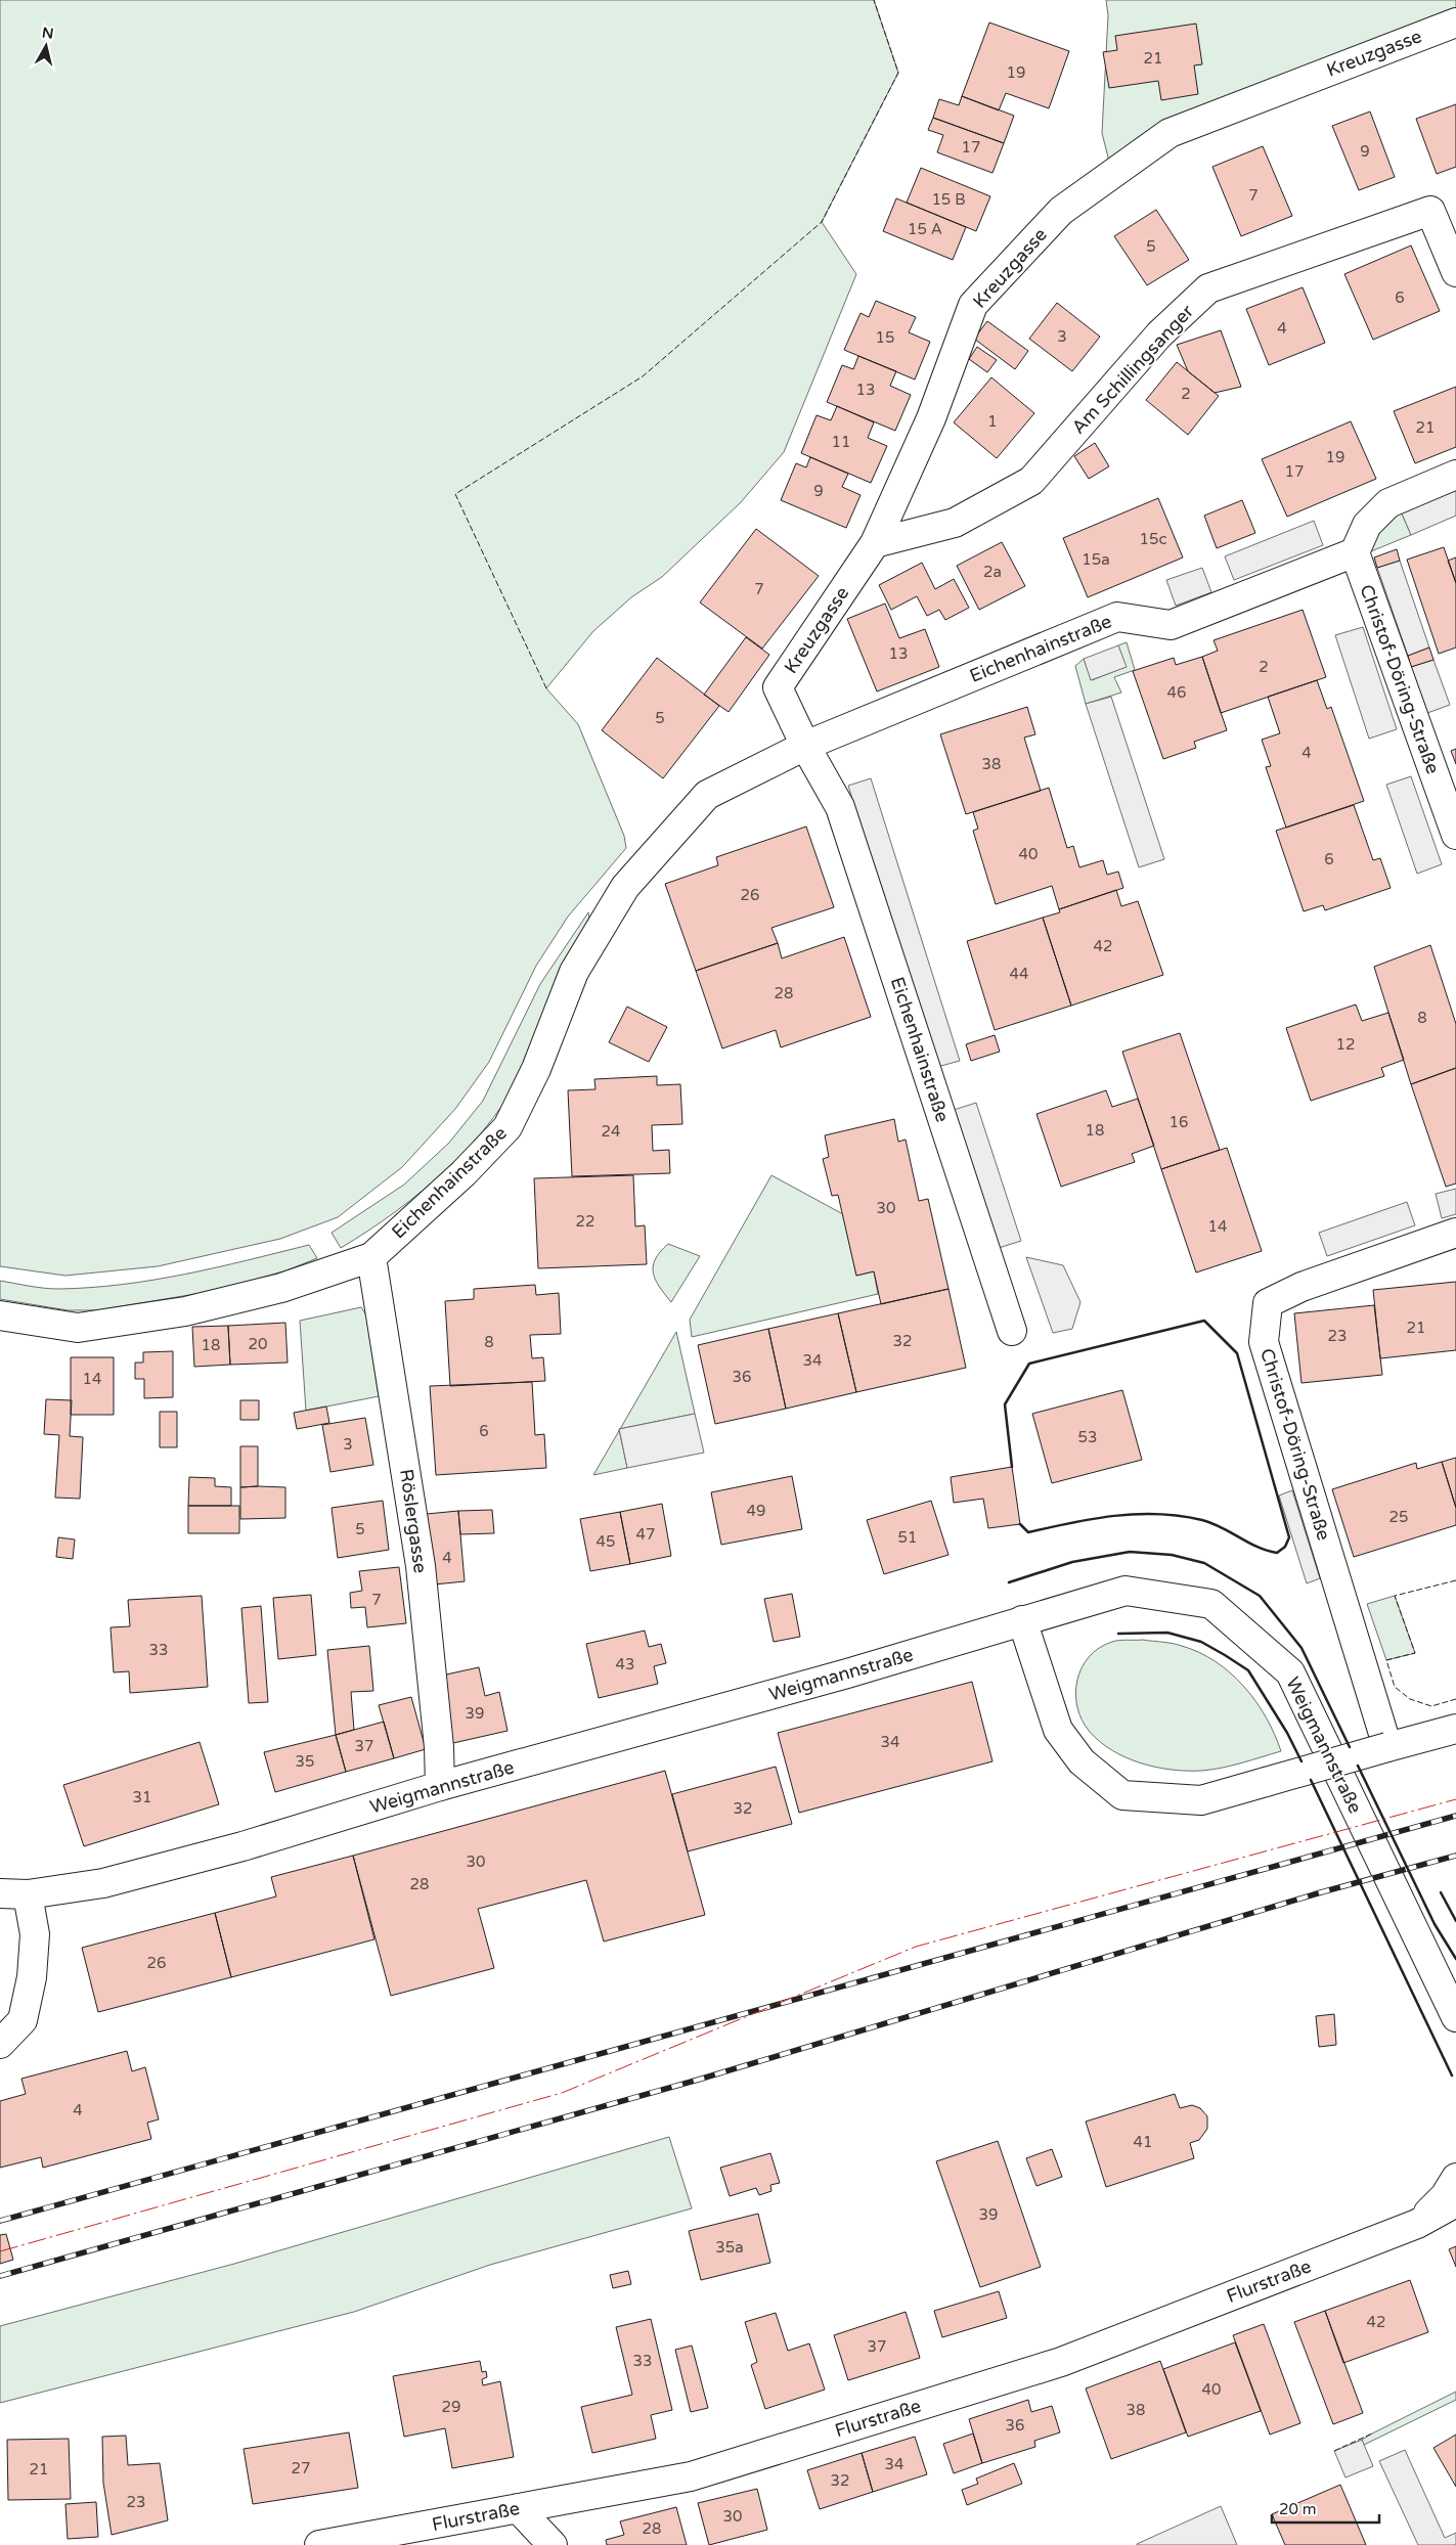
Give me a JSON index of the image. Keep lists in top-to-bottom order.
{
  "streets": {
    "street": [
      "Kreuzgasse",
      "Am Schillingsanger",
      "Eichenhainstraße",
      "Christof-Döring-Straße",
      "Röslergasse",
      "Weigmannstraße",
      "Flurstraße"
    ]
  },
  "crossings": [
    ["Kreuzgasse", "Am Schillingsanger"],
    ["Kreuzgasse", "Eichenhainstraße"],
    ["Eichenhainstraße", "Christof-Döring-Straße"],
    ["Eichenhainstraße", "Röslergasse"],
    ["Röslergasse", "Weigmannstraße"]
  ],
  "house_numbers": [
    "21",
    "19",
    "17",
    "9",
    "7",
    "15 B",
    "15 A",
    "5",
    "6",
    "4",
    "3",
    "15",
    "13",
    "2",
    "1",
    "21",
    "11",
    "19",
    "17",
    "9",
    "15c",
    "15a",
    "2a",
    "7",
    "13",
    "2",
    "46",
    "5",
    "4",
    "38",
    "40",
    "6",
    "26",
    "42",
    "44",
    "28",
    "8",
    "12",
    "16",
    "18",
    "24",
    "30",
    "22",
    "14",
    "21",
    "23",
    "32",
    "8",
    "20",
    "18",
    "34",
    "36",
    "14",
    "6",
    "53",
    "3",
    "49",
    "25",
    "5",
    "47",
    "51",
    "45",
    "4",
    "7",
    "33",
    "43",
    "39",
    "34",
    "37",
    "35",
    "31",
    "32",
    "30",
    "28",
    "26",
    "4",
    "41",
    "39",
    "35a",
    "42",
    "37",
    "33",
    "40",
    "29",
    "38",
    "36",
    "34",
    "27",
    "21",
    "32",
    "23",
    "30",
    "28"
  ],
  "scale_bar": "20 m",
  "north": "top"
}
